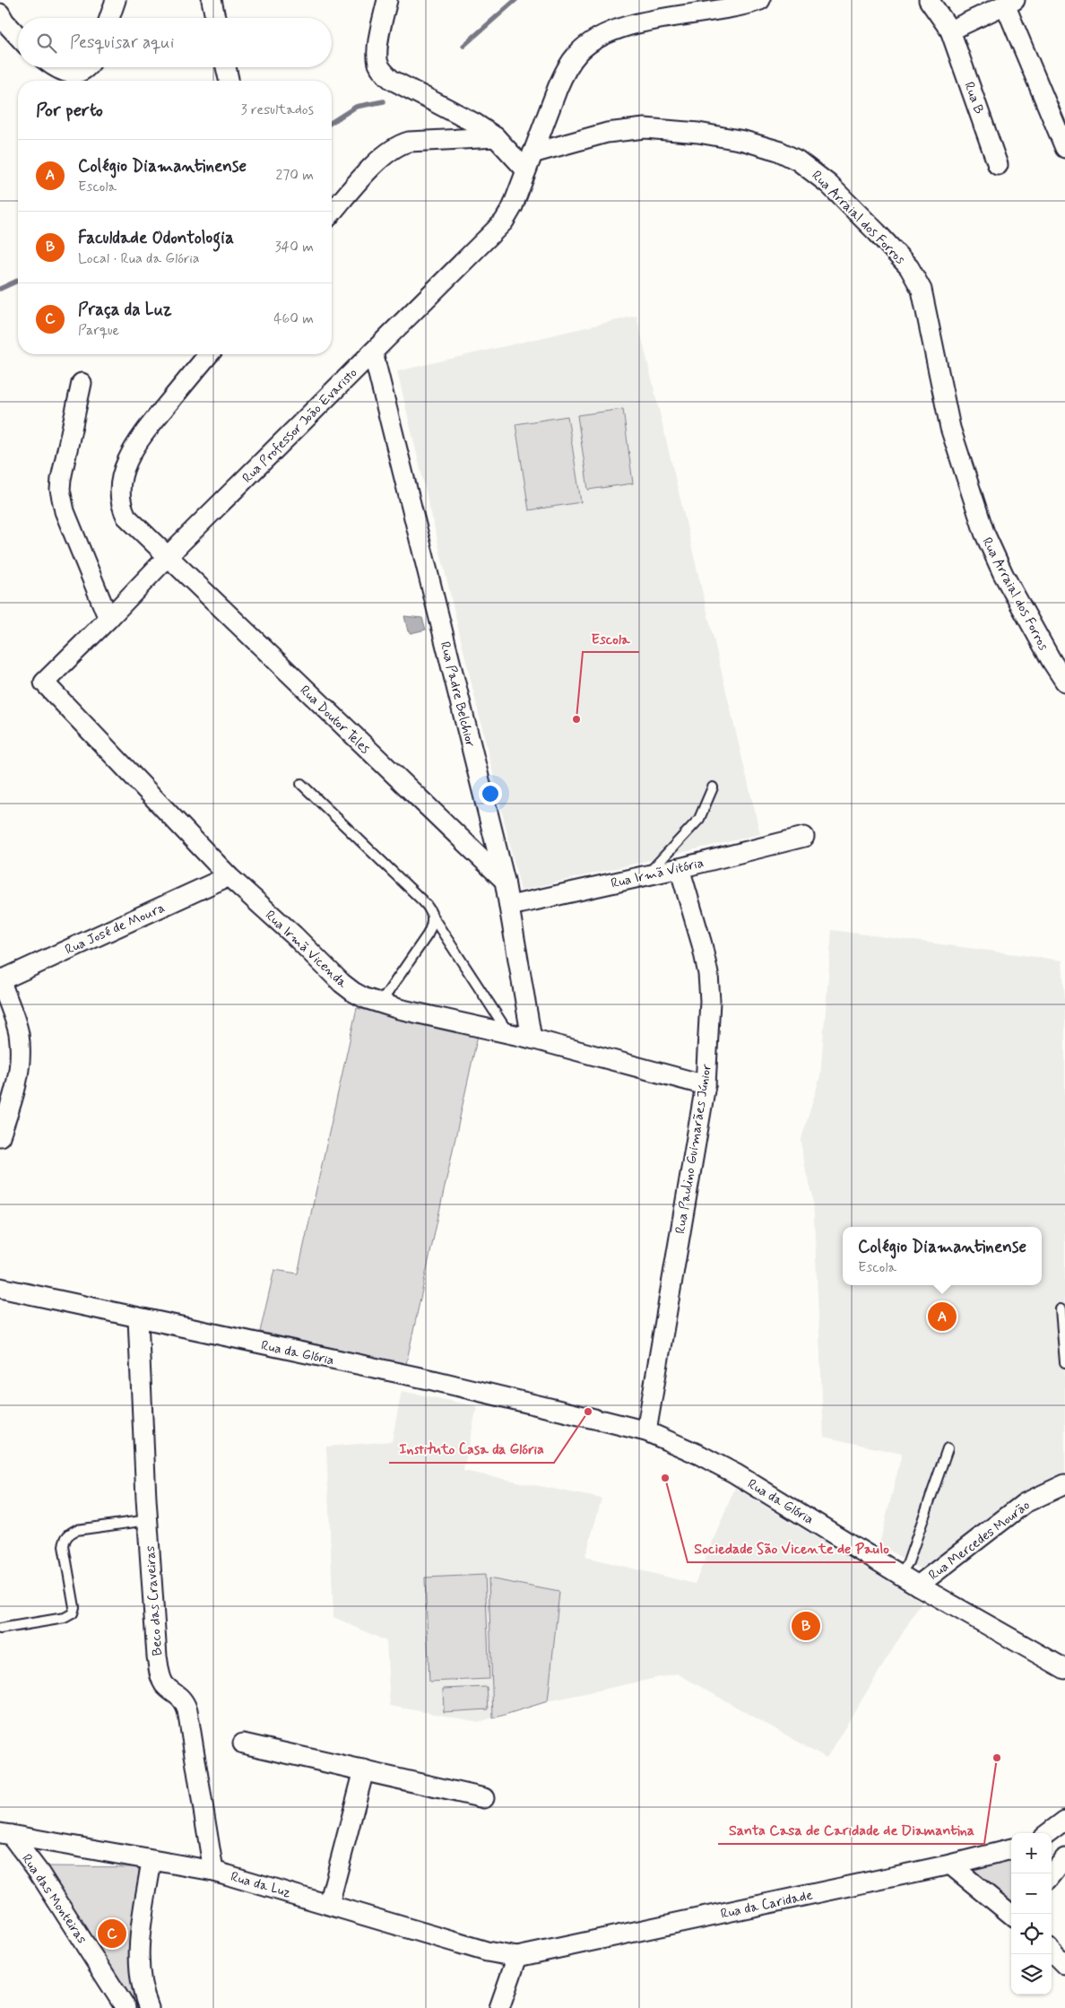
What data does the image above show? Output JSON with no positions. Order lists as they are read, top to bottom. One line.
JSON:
{"streets":{"street":["Rua B","Rua Arraial dos Forros","Rua Professor João Evaristo","Rua Padre Belchior","Rua Doutor Teles","Rua Irmã Vitória","Rua José de Moura","Rua Irmã Vicenda","Rua Paulino Guimarães Júnior","Rua da Glória","Rua Mercedes Mourão","Beco das Craveiras","Rua da Luz","Rua das Monteiras","Rua da Caridade"]},"crossings":[["Rua Arraial dos Forros","Rua Professor João Evaristo"],["Rua Professor João Evaristo","Rua Padre Belchior"],["Rua Professor João Evaristo","Rua Doutor Teles"],["Rua Professor João Evaristo","Rua Irmã Vicenda"],["Rua Padre Belchior","Rua Doutor Teles"],["Rua Padre Belchior","Rua Irmã Vitória"],["Rua Padre Belchior","Rua Irmã Vicenda"],["Rua Irmã Vitória","Rua Paulino Guimarães Júnior"],["Rua José de Moura","Rua Irmã Vicenda"],["Rua Irmã Vicenda","Rua Paulino Guimarães Júnior"],["Rua Paulino Guimarães Júnior","Rua da Glória"],["Rua da Glória","Rua Mercedes Mourão"],["Rua da Glória","Beco das Craveiras"],["Beco das Craveiras","Rua da Luz"],["Rua da Luz","Rua das Monteiras"],["Rua da Luz","Rua da Caridade"]],"places":["Escola","Instituto Casa da Glória","Sociedade São Vicente de Paulo","Santa Casa de Caridade de Diamantina"],"page":{"search":"Pesquisar aqui","heading":["Por perto","3 resultados"],"list":[{"mark":"A","name":"Colégio Diamantinense","note":"Escola","value":"270 m"},{"mark":"B","name":"Faculdade Odontologia","note":"Local · Rua da Glória","value":"340 m"},{"mark":"C","name":"Praça da Luz","note":"Parque","value":"460 m"}],"popup":["Colégio Diamantinense","Escola"],"pins":["A","B","C"],"map_buttons":["+","−"]}}
